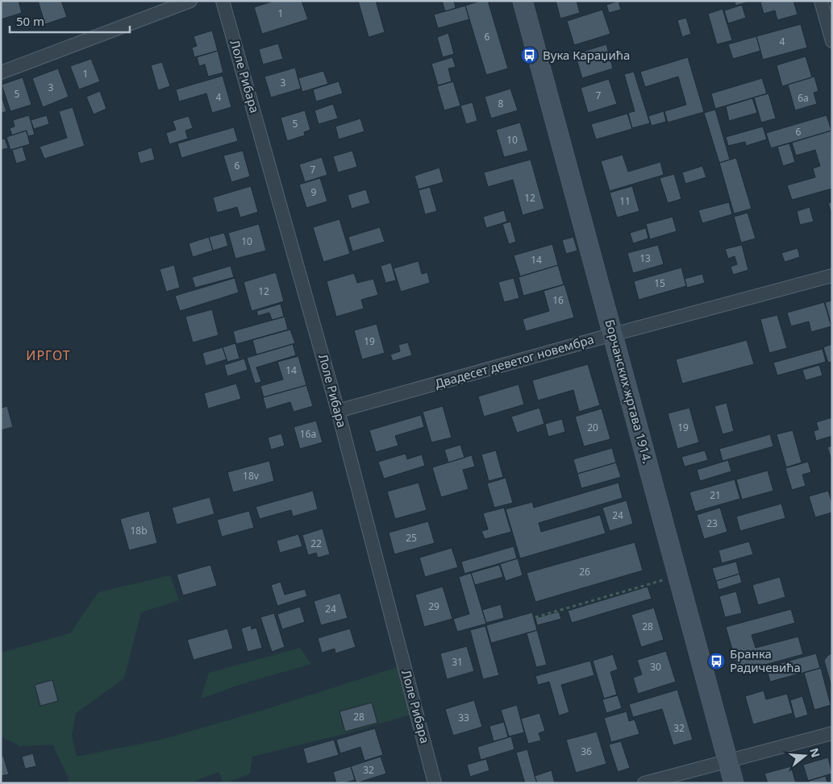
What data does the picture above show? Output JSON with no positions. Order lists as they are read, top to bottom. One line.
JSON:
{"streets":{"street":["Лоле Рибара","Двадесет деветог новембра","Борчанских жртава 1914."]},"crossings":[["Лоле Рибара","Двадесет деветог новембра"],["Двадесет деветог новембра","Борчанских жртава 1914."]],"districts":["ИРГОТ"],"places":{"bus stop":["Вука Караџића","Бранка Радичевића"]},"house_numbers":["1","6","4","1","3","3","5","7","4","6a","8","5","6","10","6","7","9","12","11","10","13","14","15","12","16","19","14","20","19","16a","18v","21","24","23","18b","25","22","26","29","24","28","31","30","28","33","32","36","32"],"scale_bar":"50 m","north":"right"}
